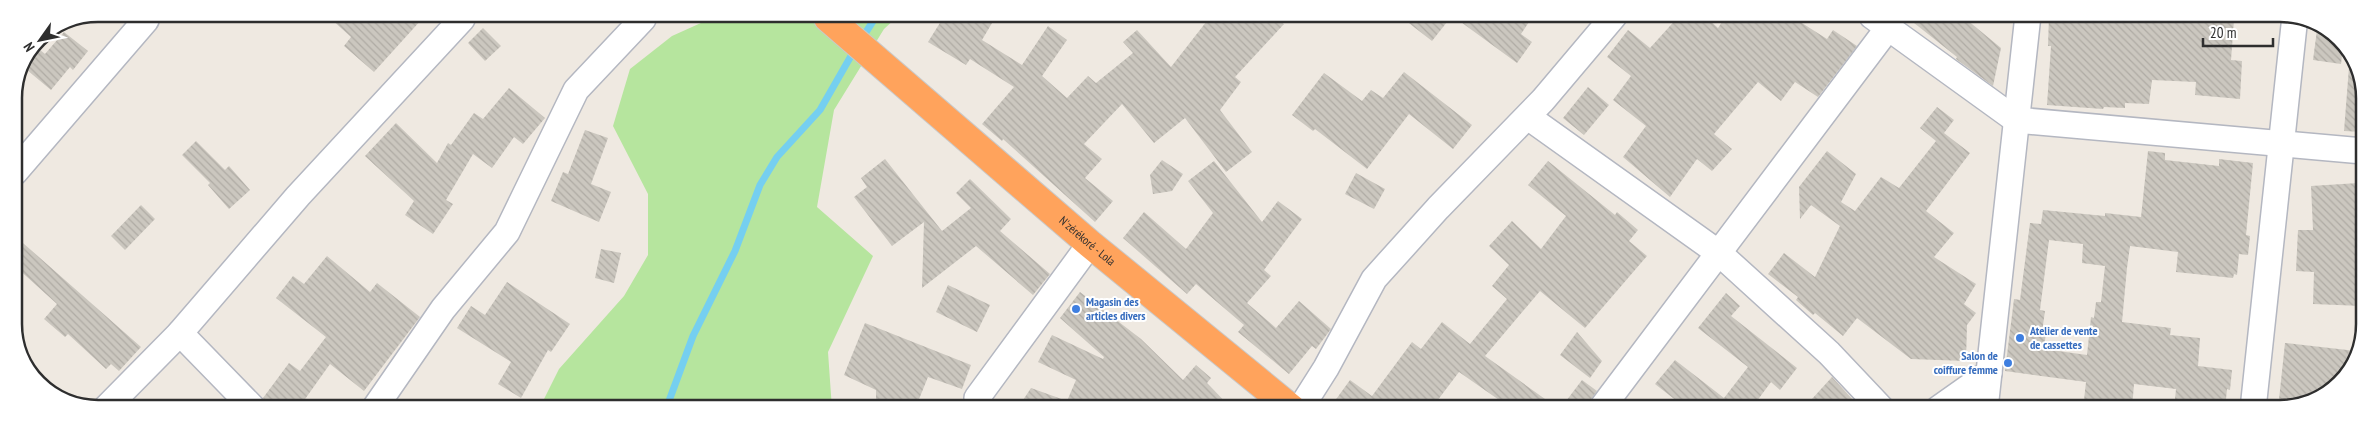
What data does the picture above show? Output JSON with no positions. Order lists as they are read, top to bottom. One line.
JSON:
{"streets":{"highway":["N'zérékoré - Lola"]},"places":["Magasin des articles divers","Atelier de vente de cassettes","Salon de coiffure femme"],"scale_bar":"20 m","north":"bottom left"}
